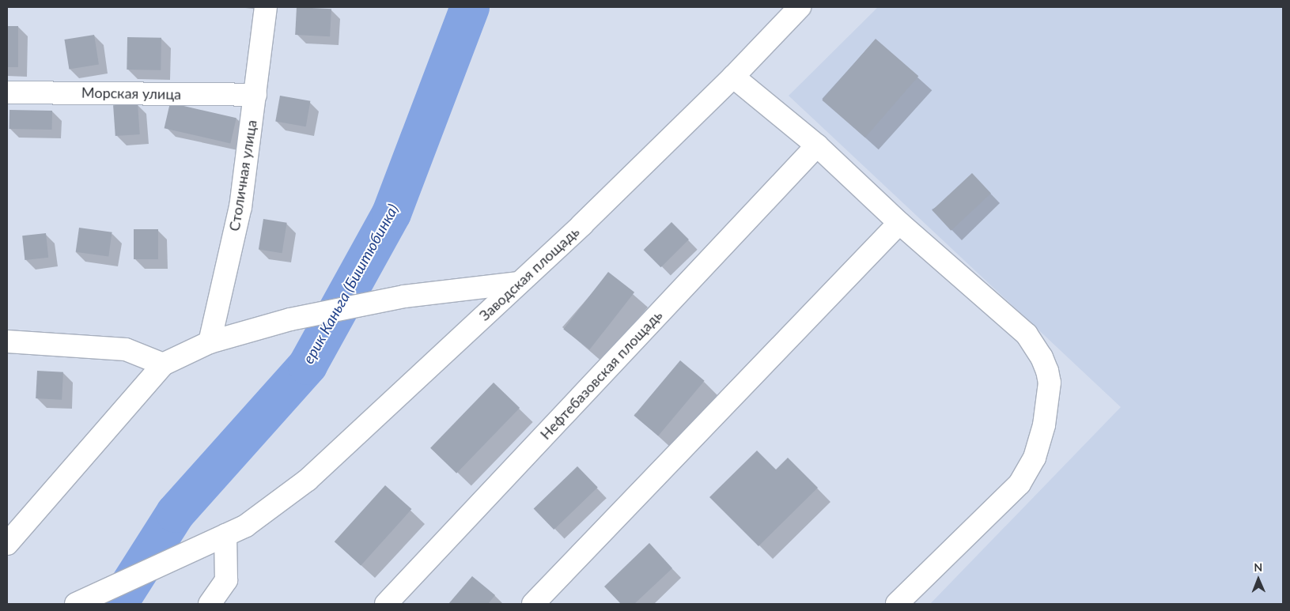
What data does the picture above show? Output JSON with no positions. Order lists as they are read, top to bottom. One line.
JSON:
{"streets":{"street":["Морская улица","Столичная улица","Заводская площадь","Нефтебазовская площадь"]},"crossings":[["Морская улица","Столичная улица"]],"water":["ерик Каньга (Биштюбинка)"],"north":"top"}
